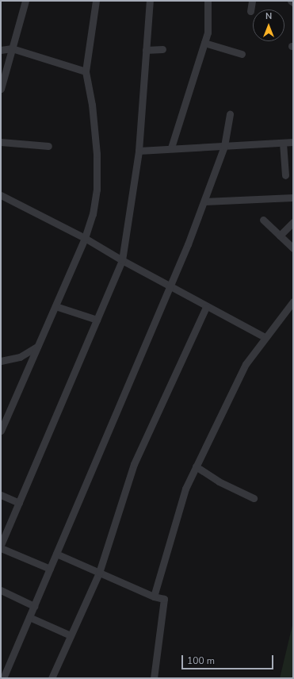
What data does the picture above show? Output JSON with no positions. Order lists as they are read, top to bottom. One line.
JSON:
{"scale_bar":"100 m","north":"top"}
